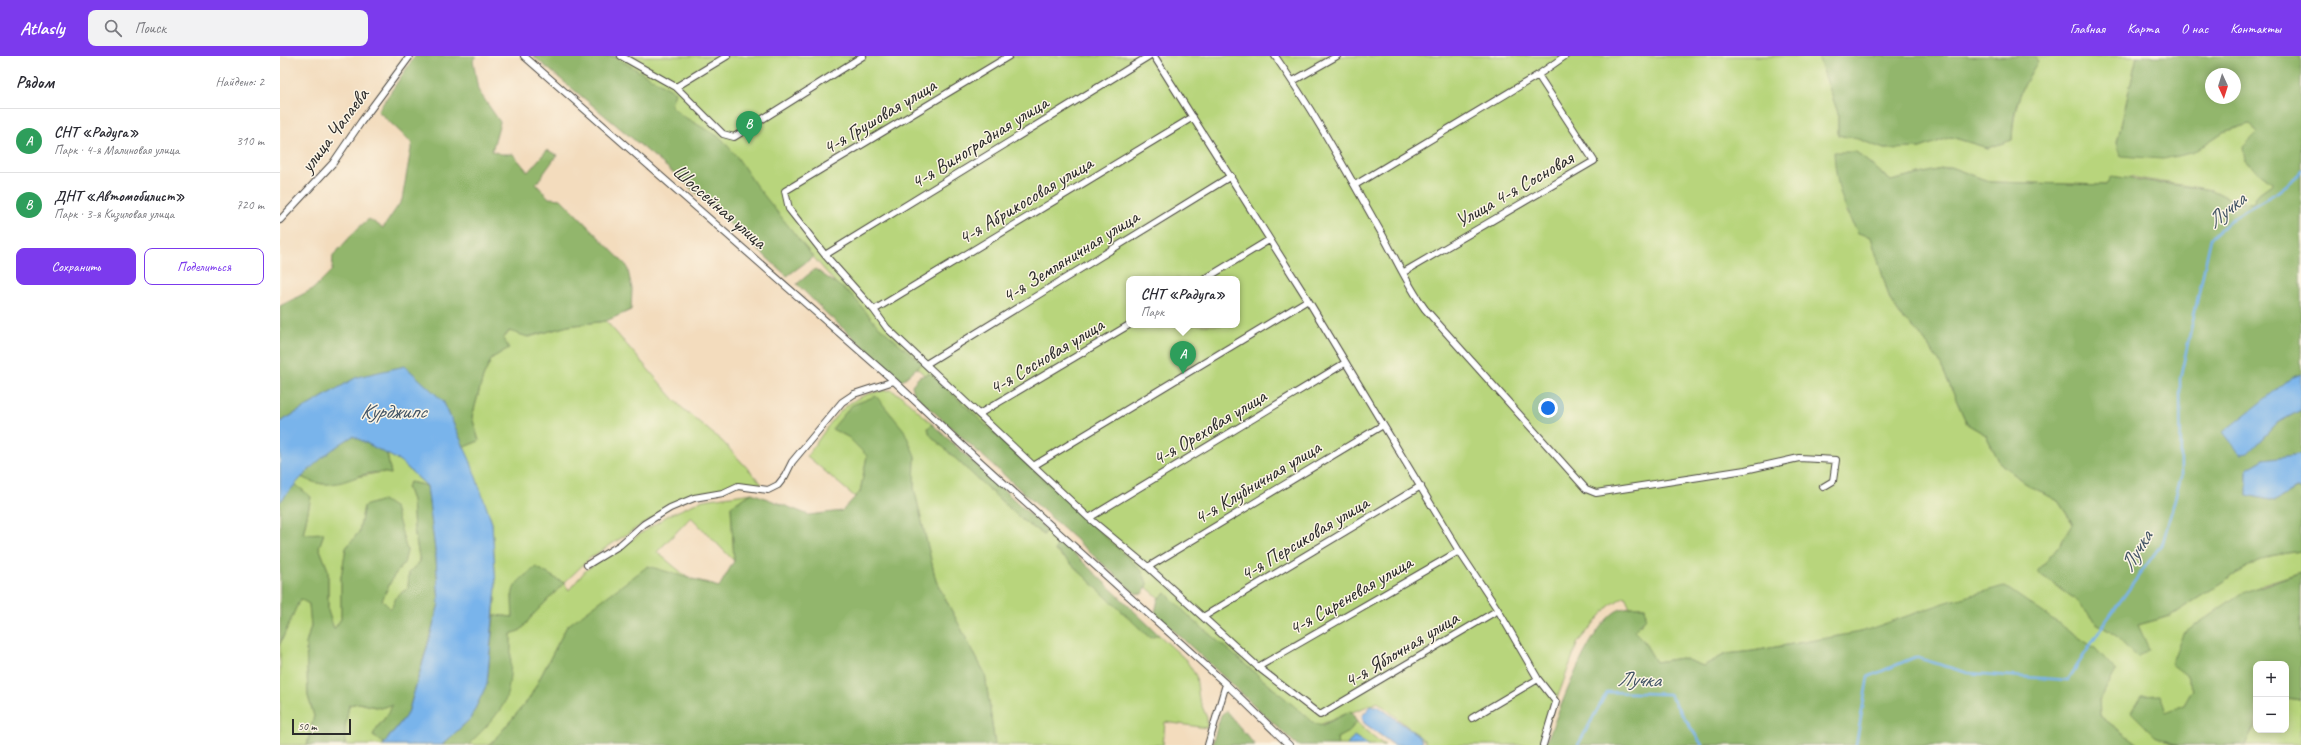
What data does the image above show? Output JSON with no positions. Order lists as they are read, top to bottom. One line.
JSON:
{"streets":{"street":["4-я Грушовая улица","улица Чапаева","4-я Виноградная улица","Улица 4-я Сосновая","4-я Абрикосовая улица","Шоссейная улица","4-я Земляничная улица","4-я Сосновая улица","4-я Ореховая улица","4-я Клубничная улица","4-я Персиковая улица","4-я Сиреневая улица","4-я Яблочная улица"]},"crossings":[["4-я Грушовая улица","4-я Виноградная улица"],["4-я Сиреневая улица","4-я Яблочная улица"]],"water":["Лучка","Курджипс"],"scale_bar":"50 m","north":"bottom","page":{"header":"Atlasly","search":"Поиск","nav":["Главная","Карта","О нас","Контакты"],"heading":["Рядом","Найдено: 2"],"list":[{"mark":"A","name":"СНТ «Радуга»","note":"Парк · 4-я Малиновая улица","value":"310 m"},{"mark":"B","name":"ДНТ «Автомобилист»","note":"Парк · 3-я Кизиловая улица","value":"720 m"}],"pins":["B","A"],"buttons":["Сохранить","Поделиться"],"popup":["СНТ «Радуга»","Парк"],"map_buttons":["+","−"],"scale":"50 m"}}
